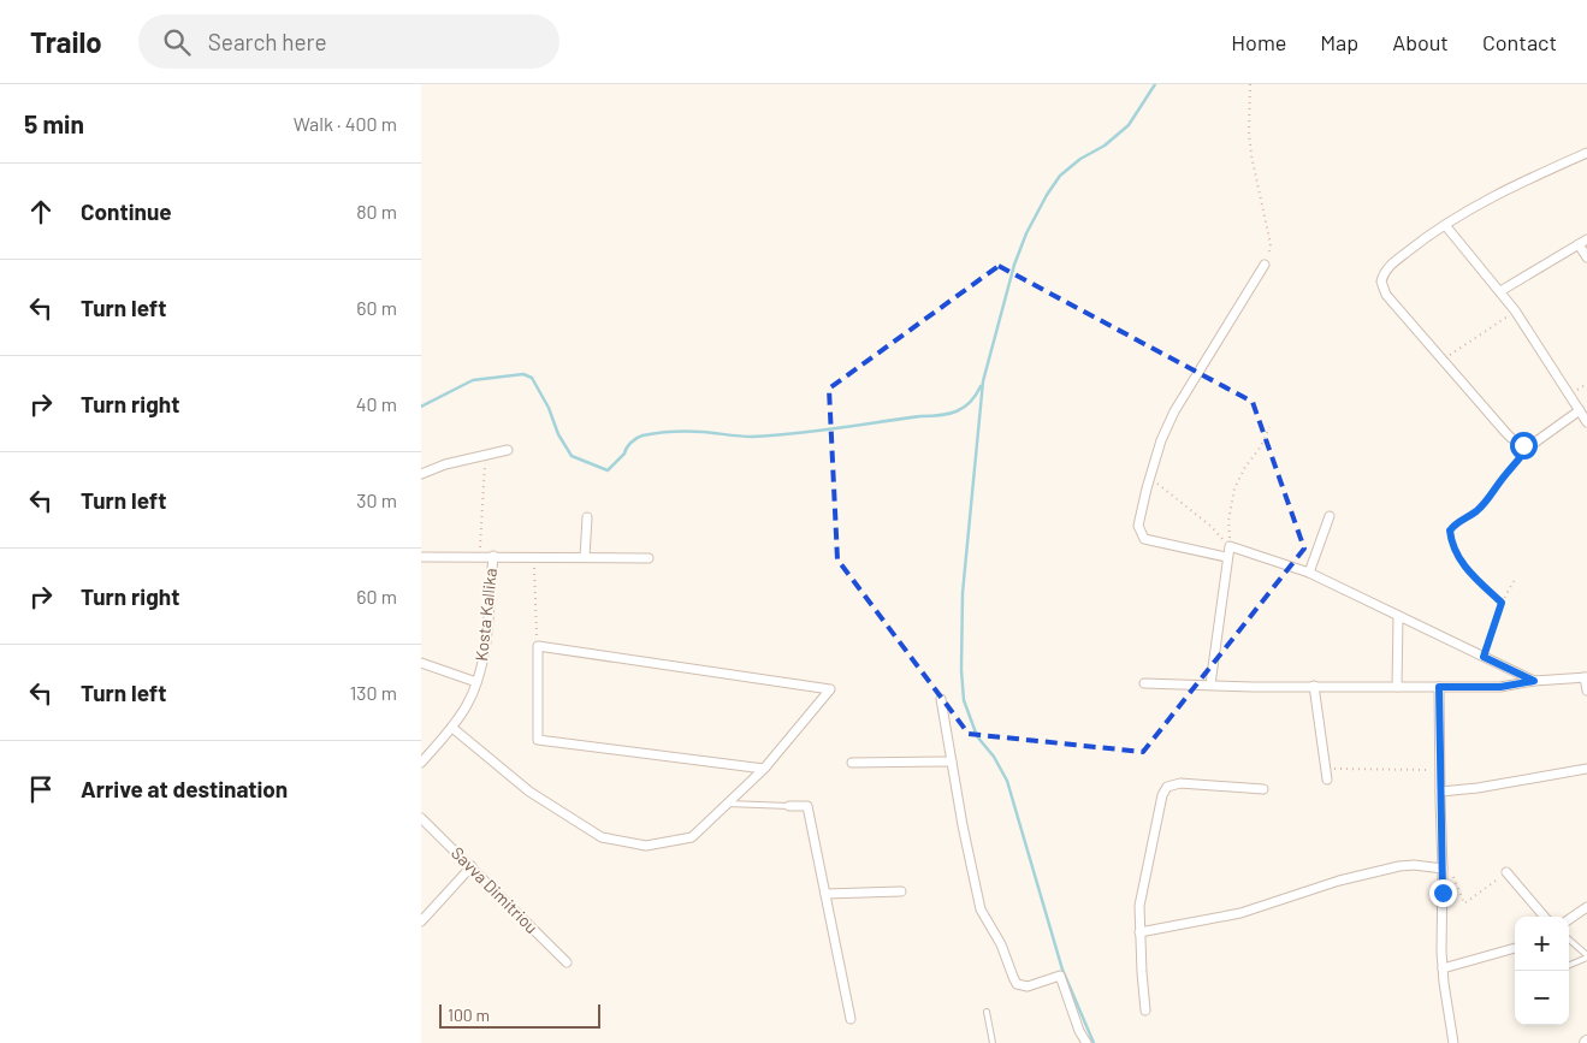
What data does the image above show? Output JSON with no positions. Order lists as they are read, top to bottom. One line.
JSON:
{"streets":{"street":["Kosta Kallika","Savva Dimitriou"]},"scale_bar":"100 m","page":{"header":"Trailo","search":"Search here","nav":["Home","Map","About","Contact"],"heading":["5 min","Walk · 400 m"],"list":[["Continue","80 m"],["Turn left","60 m"],["Turn right","40 m"],["Turn left","30 m"],["Turn right","60 m"],["Turn left","130 m"],"Arrive at destination"],"map_buttons":["+","−"],"scale":"100 m"}}
